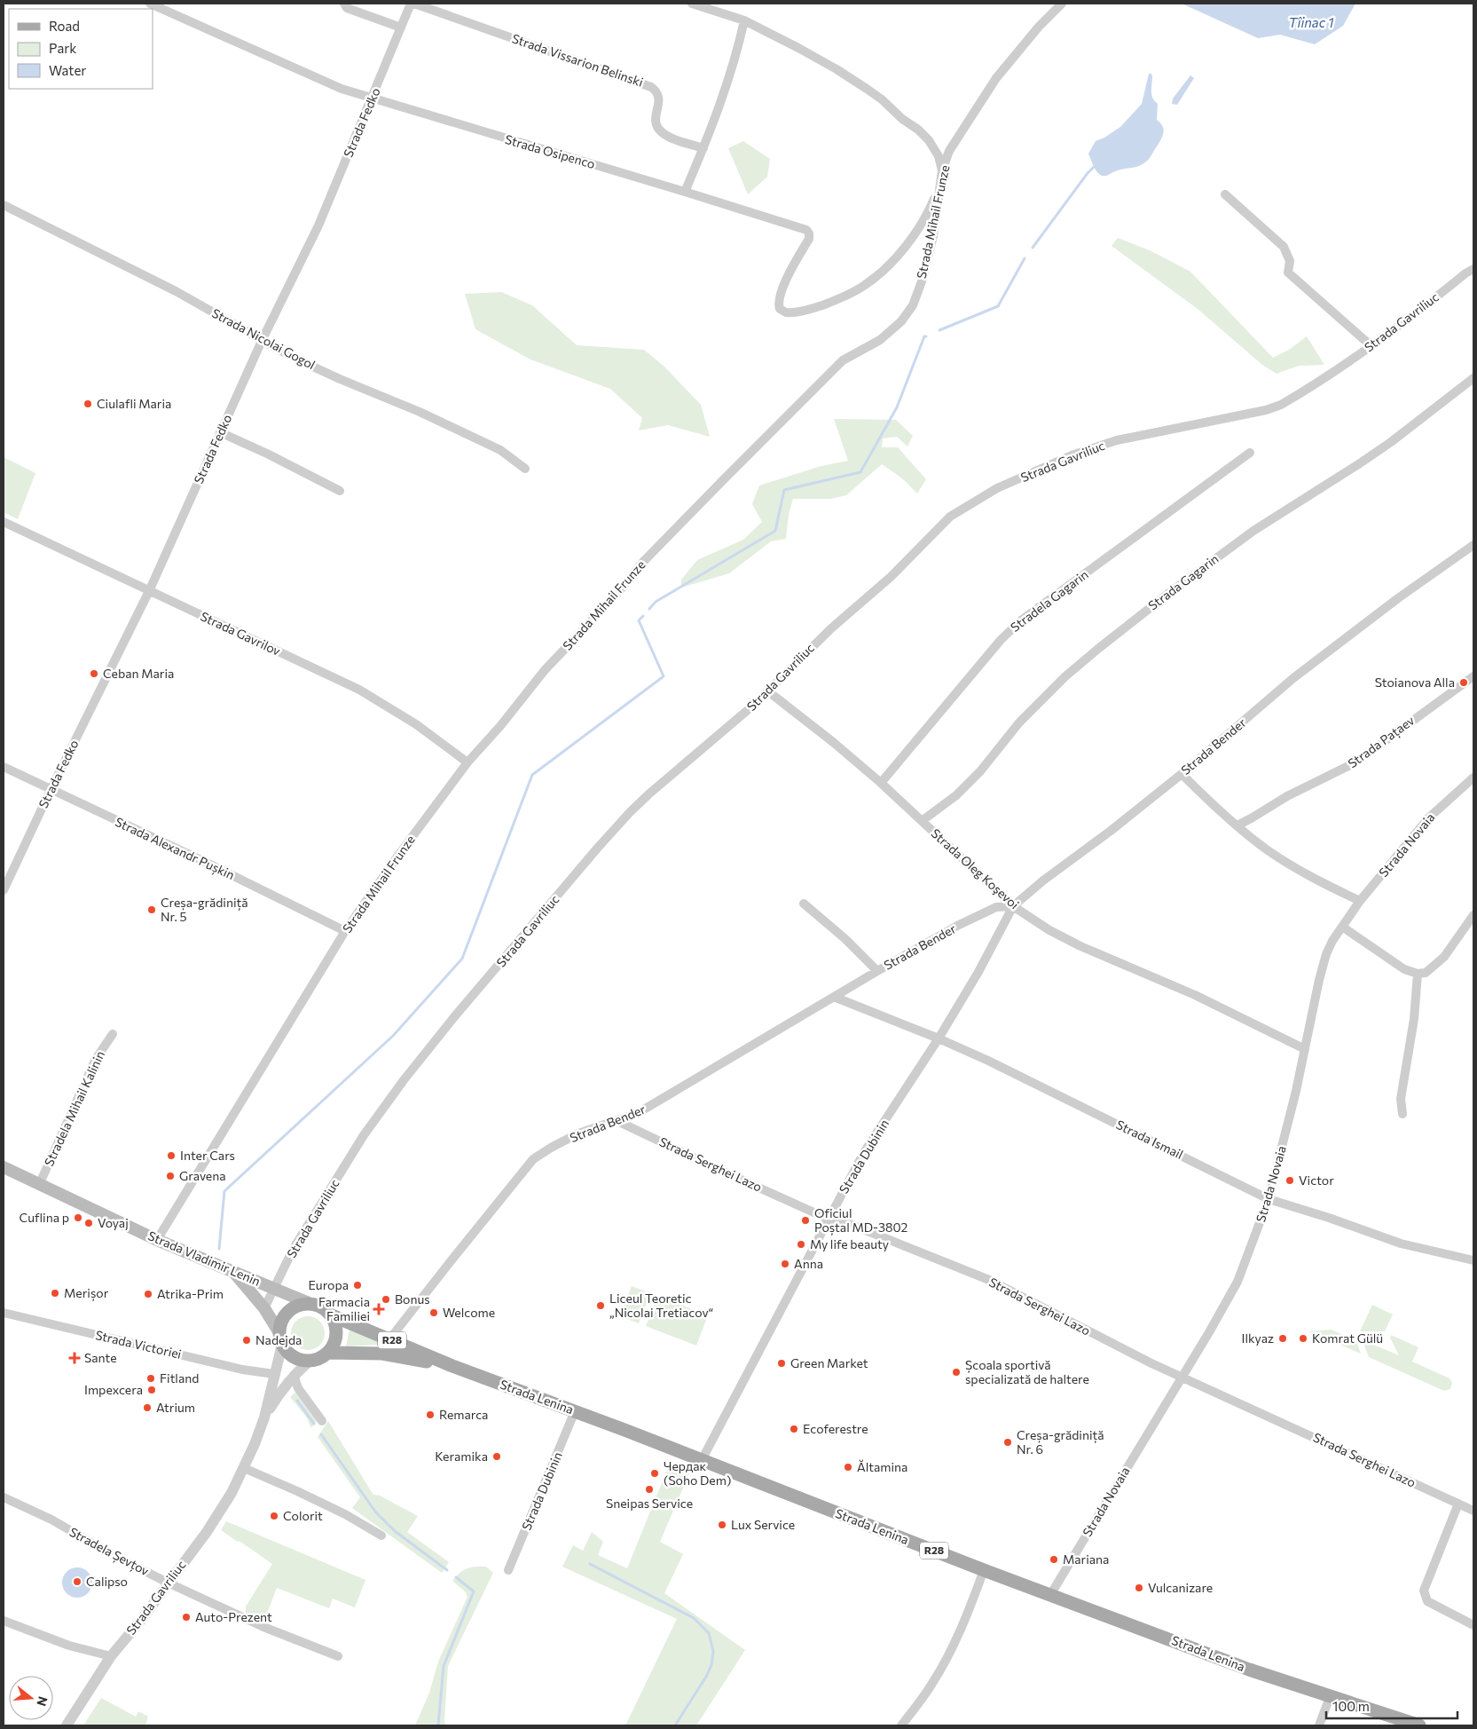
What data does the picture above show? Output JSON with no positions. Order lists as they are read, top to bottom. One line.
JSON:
{"streets":{"main road":["Strada Vladimir Lenin","R28","Strada Lenina"],"street":["Strada Vissarion Belinski","Strada Fedko","Strada Osipenco","Strada Mihail Frunze","Strada Gavriliuc","Strada Nicolai Gogol","Strada Gagarin","Stradela Gagarin","Strada Gavrilov","Strada Pațaev","Strada Bender","Strada Novaia","Strada Alexandr Pușkin","Strada Oleg Koşevoi","Stradela Mihail Kalinin","Strada Ismail","Strada Dubinin","Strada Serghei Lazo","Strada Victoriei","Stradela Șevțov"]},"crossings":[["Strada Fedko","Strada Osipenco"],["Strada Fedko","Strada Nicolai Gogol"],["Strada Fedko","Strada Gavrilov"],["Strada Fedko","Strada Alexandr Pușkin"],["Strada Osipenco","Strada Mihail Frunze"],["Strada Mihail Frunze","Strada Gavrilov"],["Strada Mihail Frunze","Strada Alexandr Pușkin"],["Strada Mihail Frunze","Strada Vladimir Lenin"],["Strada Gavriliuc","Strada Oleg Koşevoi"],["Strada Gavriliuc","Strada Vladimir Lenin"],["Strada Gavriliuc","R28"],["Strada Gavriliuc","Strada Victoriei"],["Strada Gavriliuc","Stradela Șevțov"],["Strada Gagarin","Strada Oleg Koşevoi"],["Stradela Gagarin","Strada Oleg Koşevoi"],["Strada Bender","Strada Oleg Koşevoi"],["Strada Bender","Strada Ismail"],["Strada Bender","Strada Dubinin"],["Strada Bender","Strada Serghei Lazo"],["Strada Bender","R28"],["Strada Novaia","Strada Oleg Koşevoi"],["Strada Novaia","Strada Ismail"],["Strada Novaia","Strada Serghei Lazo"],["Strada Novaia","Strada Lenina"],["Strada Oleg Koşevoi","Strada Dubinin"],["Stradela Mihail Kalinin","Strada Vladimir Lenin"],["Strada Ismail","Strada Dubinin"],["Strada Dubinin","Strada Serghei Lazo"],["Strada Dubinin","Strada Lenina"],["Strada Vladimir Lenin","R28"],["R28","Strada Lenina"]],"water":["Tîinac 1"],"places":{"other":["Ciulafli Maria","Ceban Maria","Stoianova Alla","Creșa-grădiniță Nr. 5","Inter Cars","Gravena","Victor","Cuflina p","Oficiul Poștal MD-3802","Voyaj","My life beauty","Anna","Europa","Merișor","Atrika-Prim","Bonus","Liceul Teoretic „Nicolai Tretiacov“","Welcome","Ilkyaz","Komrat Gülü","Nadejda","Green Market","Școala sportivă specializată de haltere","Fitland","Impexcera","Atrium","Remarca","Ecoferestre","Creșa-grădiniță Nr. 6","Keramika","Ăltamina","Чердак (Soho Dem)","Sneipas Service","Colorit","Lux Service","Mariana","Calipso","Vulcanizare","Auto-Prezent"],"health":["Farmacia Familiei","Sante"]},"legend":["Road","Park","Water"],"scale_bar":"100 m","north":"right"}
